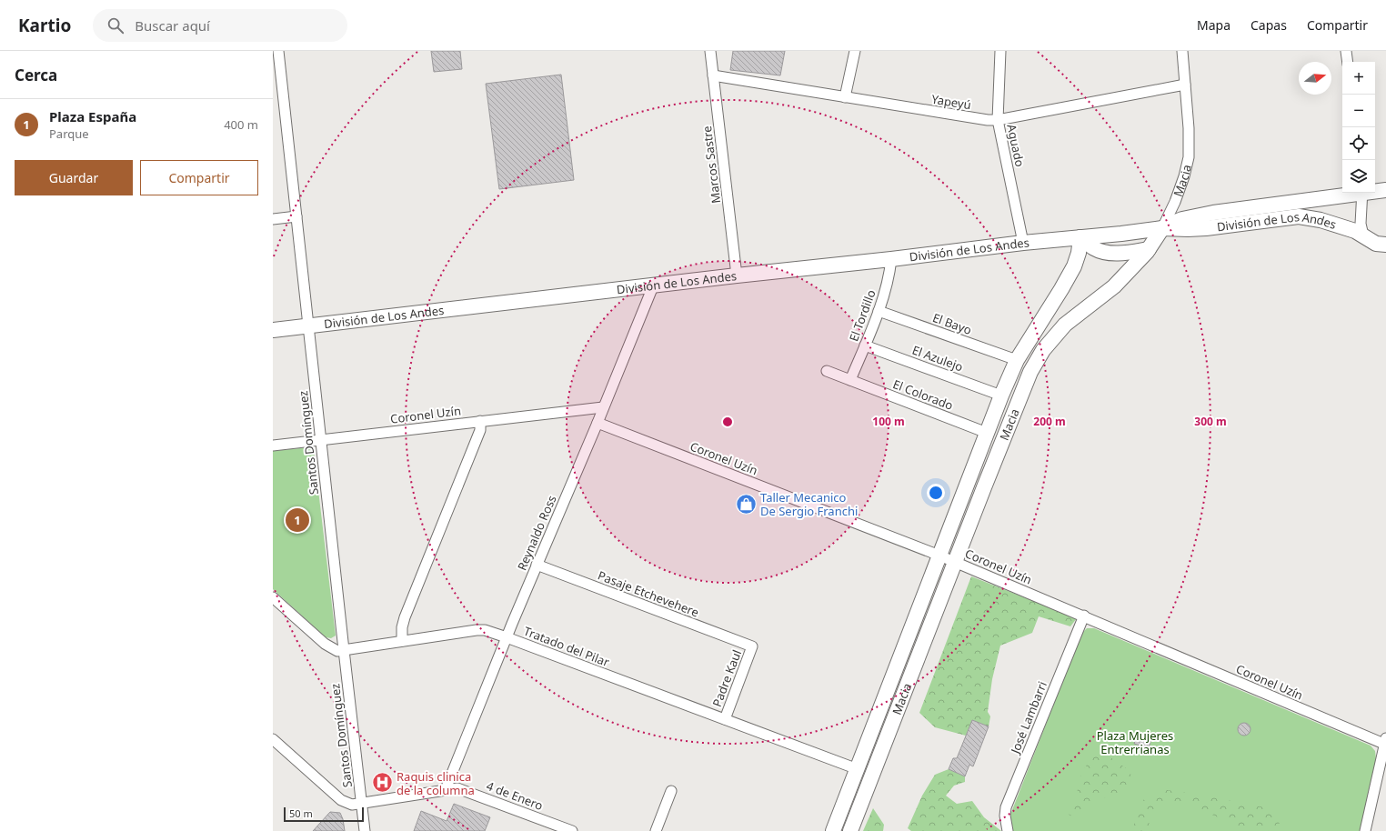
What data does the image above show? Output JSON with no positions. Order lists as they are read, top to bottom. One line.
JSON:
{"streets":{"street":["Yapeyú","Aguado","Marcos Sastre","Macia","División de Los Andes","El Tordillo","El Bayo","El Azulejo","El Colorado","Coronel Uzín","Santos Domínguez","Reynaldo Ross","Pasaje Etchevehere","Tratado del Pilar","Padre Kaul","José Lambarri","4 de Enero"]},"crossings":[["Yapeyú","Aguado"],["Yapeyú","Marcos Sastre"],["Yapeyú","Macia"],["Aguado","División de Los Andes"],["Marcos Sastre","División de Los Andes"],["Macia","División de Los Andes"],["Macia","El Bayo"],["Macia","El Azulejo"],["Macia","El Colorado"],["Macia","Coronel Uzín"],["Macia","Tratado del Pilar"],["División de Los Andes","El Tordillo"],["División de Los Andes","Santos Domínguez"],["División de Los Andes","Reynaldo Ross"],["El Tordillo","El Bayo"],["El Tordillo","El Azulejo"],["El Tordillo","El Colorado"],["Coronel Uzín","Santos Domínguez"],["Coronel Uzín","Reynaldo Ross"],["Coronel Uzín","José Lambarri"],["Santos Domínguez","Tratado del Pilar"],["Santos Domínguez","4 de Enero"],["Reynaldo Ross","Pasaje Etchevehere"],["Reynaldo Ross","Tratado del Pilar"],["Reynaldo Ross","4 de Enero"],["Pasaje Etchevehere","Padre Kaul"],["Tratado del Pilar","Padre Kaul"]],"parks":["Plaza Mujeres Entrerrianas"],"places":{"shop":["Taller Mecanico De Sergio Franchi"],"hospital":["Raquis clinica de la columna"]},"scale_bar":"50 m","north":"right","page":{"header":"Kartio","search":"Buscar aquí","nav":["Mapa","Capas","Compartir"],"heading":"Cerca","map_buttons":["+","−"],"list":[{"mark":"1","name":"Plaza España","note":"Parque","value":"400 m"}],"buttons":["Guardar","Compartir"],"pins":"1","scale":"50 m"},"rings":["100 m","200 m","300 m"]}
